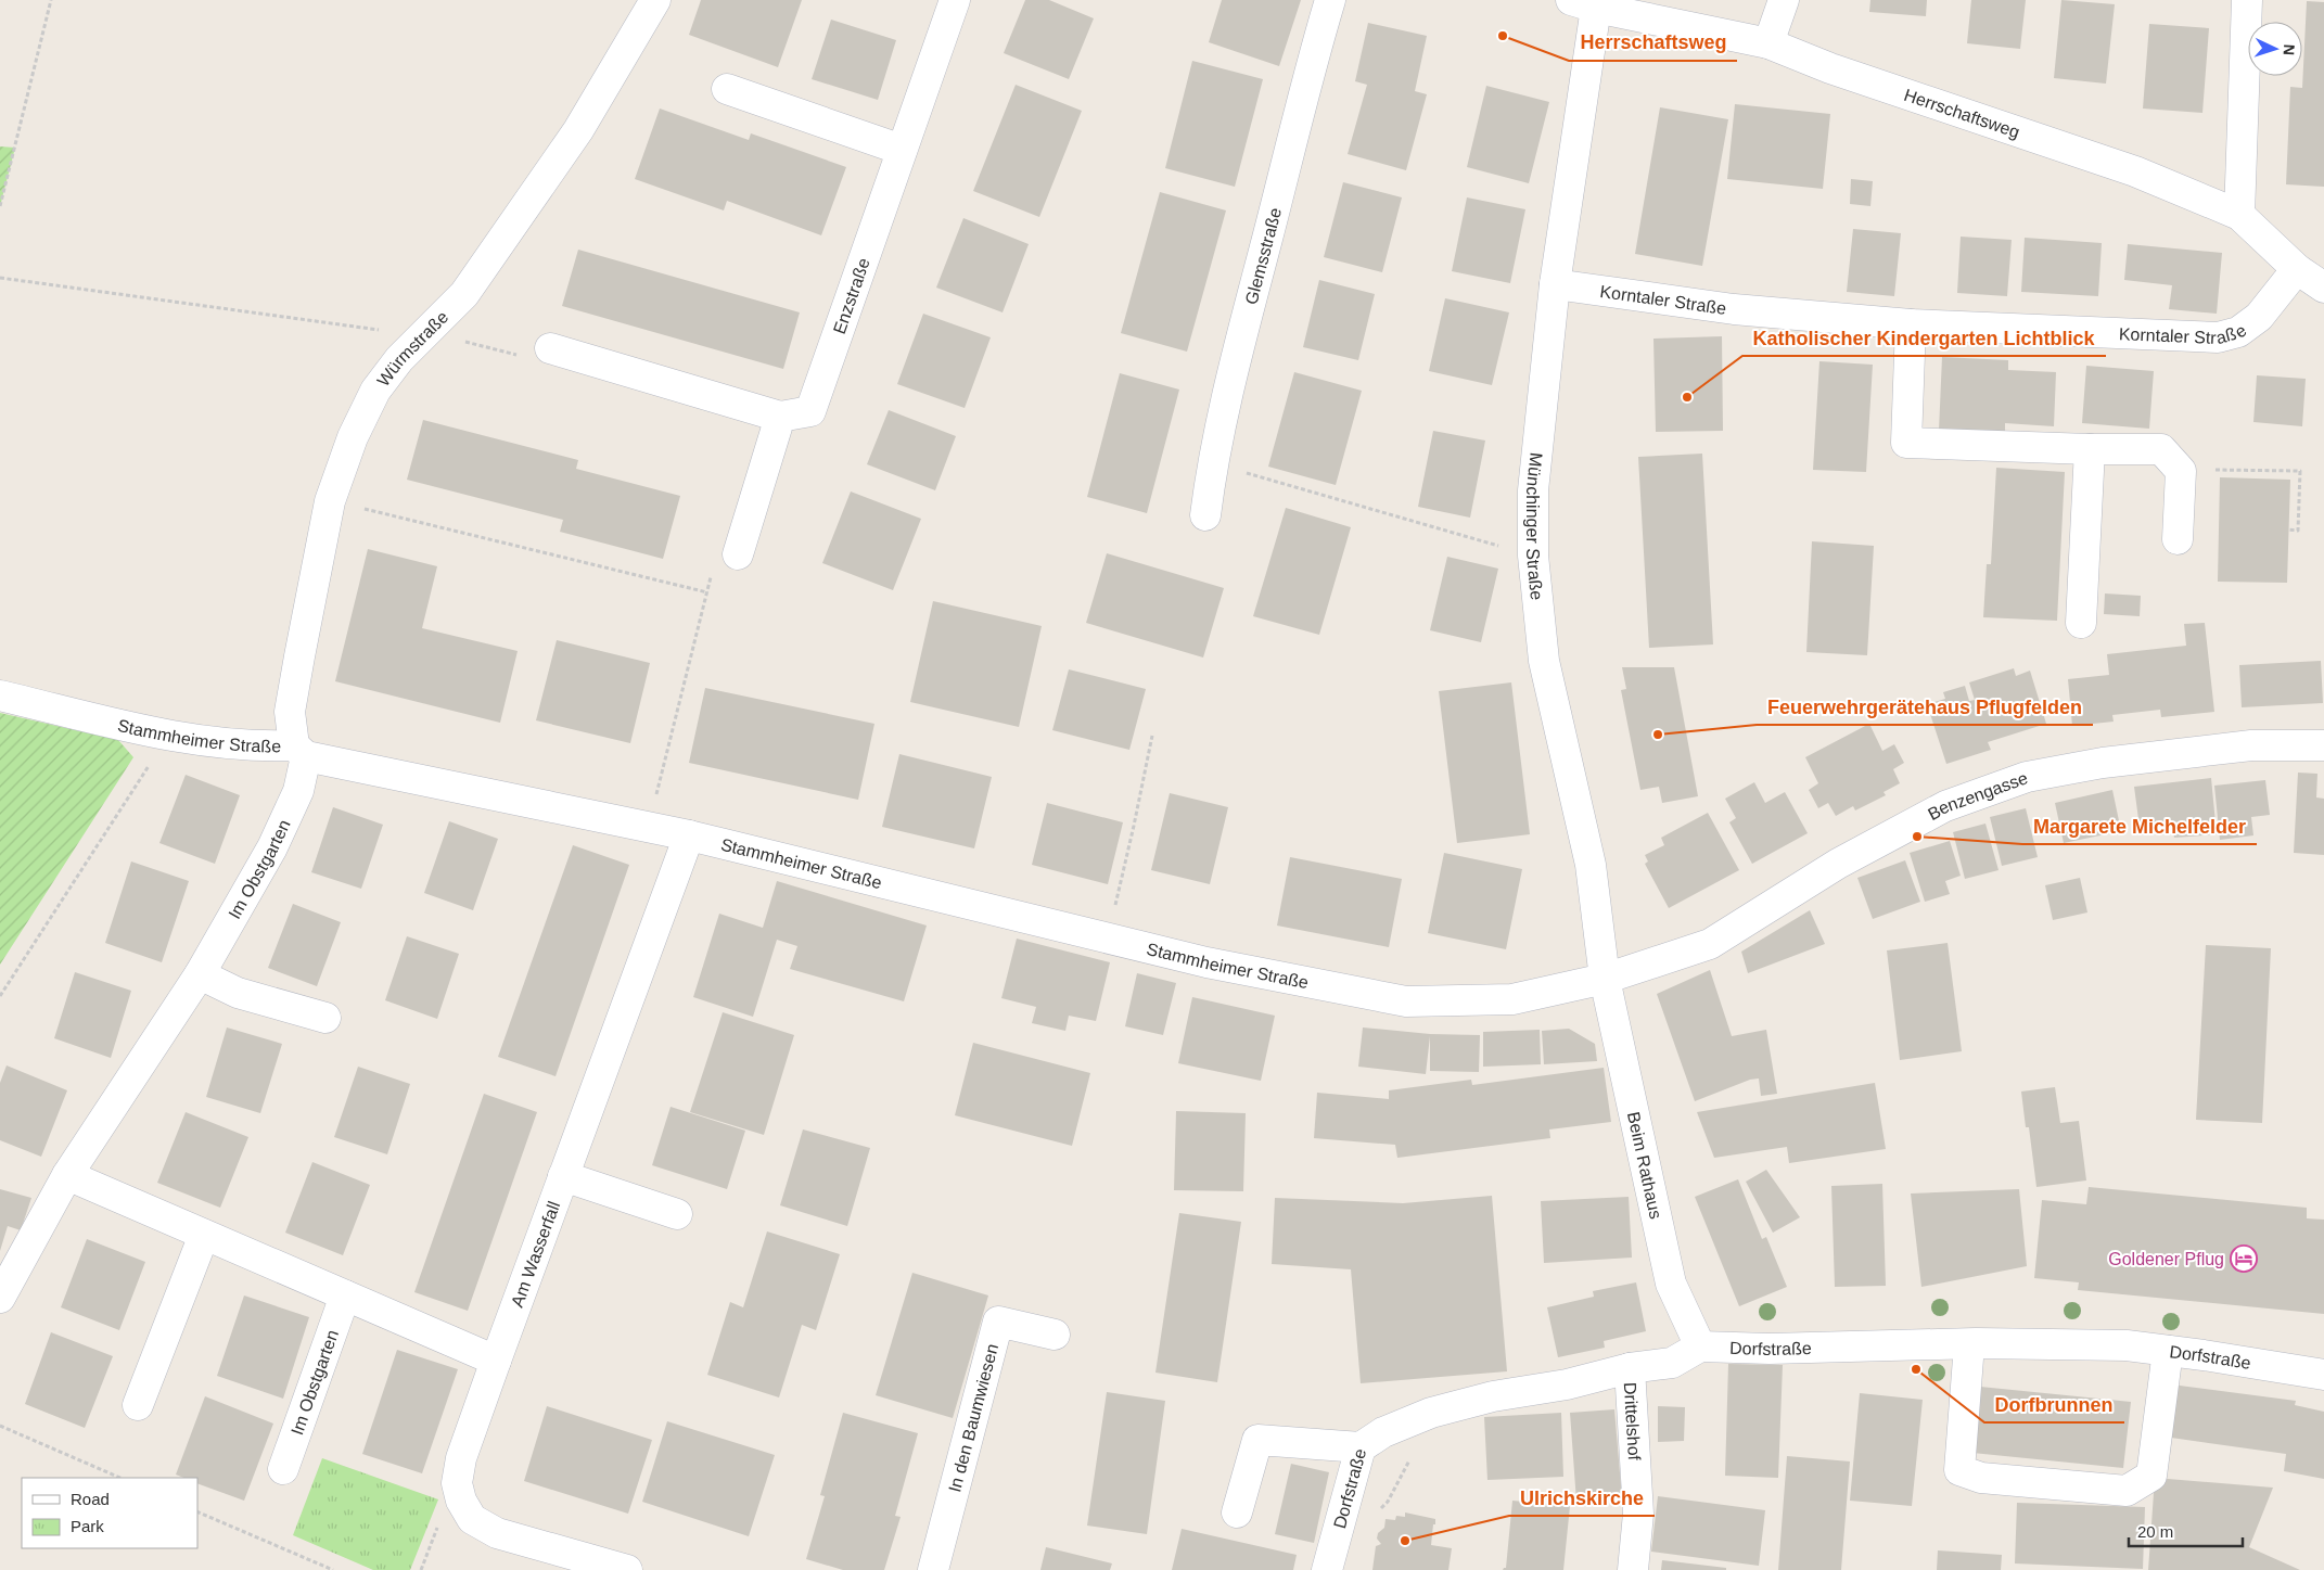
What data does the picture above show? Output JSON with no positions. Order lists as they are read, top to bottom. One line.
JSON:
{"streets":{"street":["Herrschaftsweg","Glemsstraße","Enzstraße","Korntaler Straße","Würmstraße","Münchinger Straße","Stammheimer Straße","Benzengasse","Im Obstgarten","Beim Rathaus","Am Wasserfall","Dorfstraße","In den Baumwiesen","Drittelshof"]},"crossings":[["Herrschaftsweg","Korntaler Straße"],["Herrschaftsweg","Münchinger Straße"],["Korntaler Straße","Münchinger Straße"],["Würmstraße","Stammheimer Straße"],["Würmstraße","Im Obstgarten"],["Münchinger Straße","Stammheimer Straße"],["Münchinger Straße","Benzengasse"],["Münchinger Straße","Beim Rathaus"],["Stammheimer Straße","Benzengasse"],["Stammheimer Straße","Im Obstgarten"],["Stammheimer Straße","Beim Rathaus"],["Stammheimer Straße","Am Wasserfall"],["Benzengasse","Beim Rathaus"],["Beim Rathaus","Dorfstraße"],["Dorfstraße","Drittelshof"]],"places":{"other":["Herrschaftsweg","Katholischer Kindergarten Lichtblick","Feuerwehrgerätehaus Pflugfelden","Margarete Michelfelder","Dorfbrunnen","Ulrichskirche"],"hotel":["Goldener Pflug"]},"legend":["Road","Park"],"scale_bar":"20 m","north":"right"}
